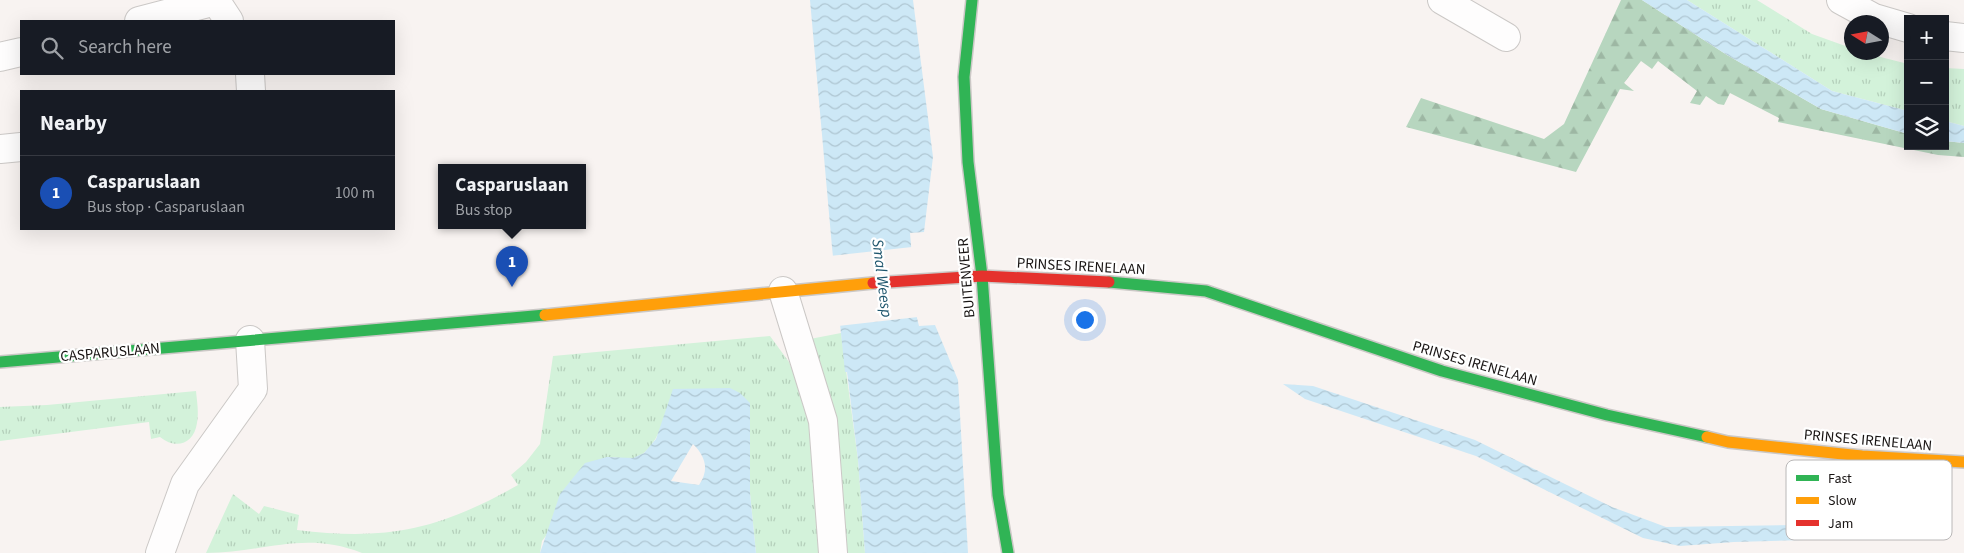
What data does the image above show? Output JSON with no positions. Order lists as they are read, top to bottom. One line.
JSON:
{"streets":{"main road":["PRINSES IRENELAAN","BUITENVEER","CASPARUSLAAN"]},"crossings":[["PRINSES IRENELAAN","BUITENVEER"],["PRINSES IRENELAAN","CASPARUSLAAN"],["BUITENVEER","CASPARUSLAAN"]],"water":["Smal Weesp"],"legend":["Fast","Slow","Jam"],"north":"left","page":{"map_buttons":["+","−"],"search":"Search here","heading":"Nearby","list":[{"mark":"1","name":"Casparuslaan","note":"Bus stop · Casparuslaan","value":"100 m"}],"popup":["Casparuslaan","Bus stop"],"pins":"1"}}
